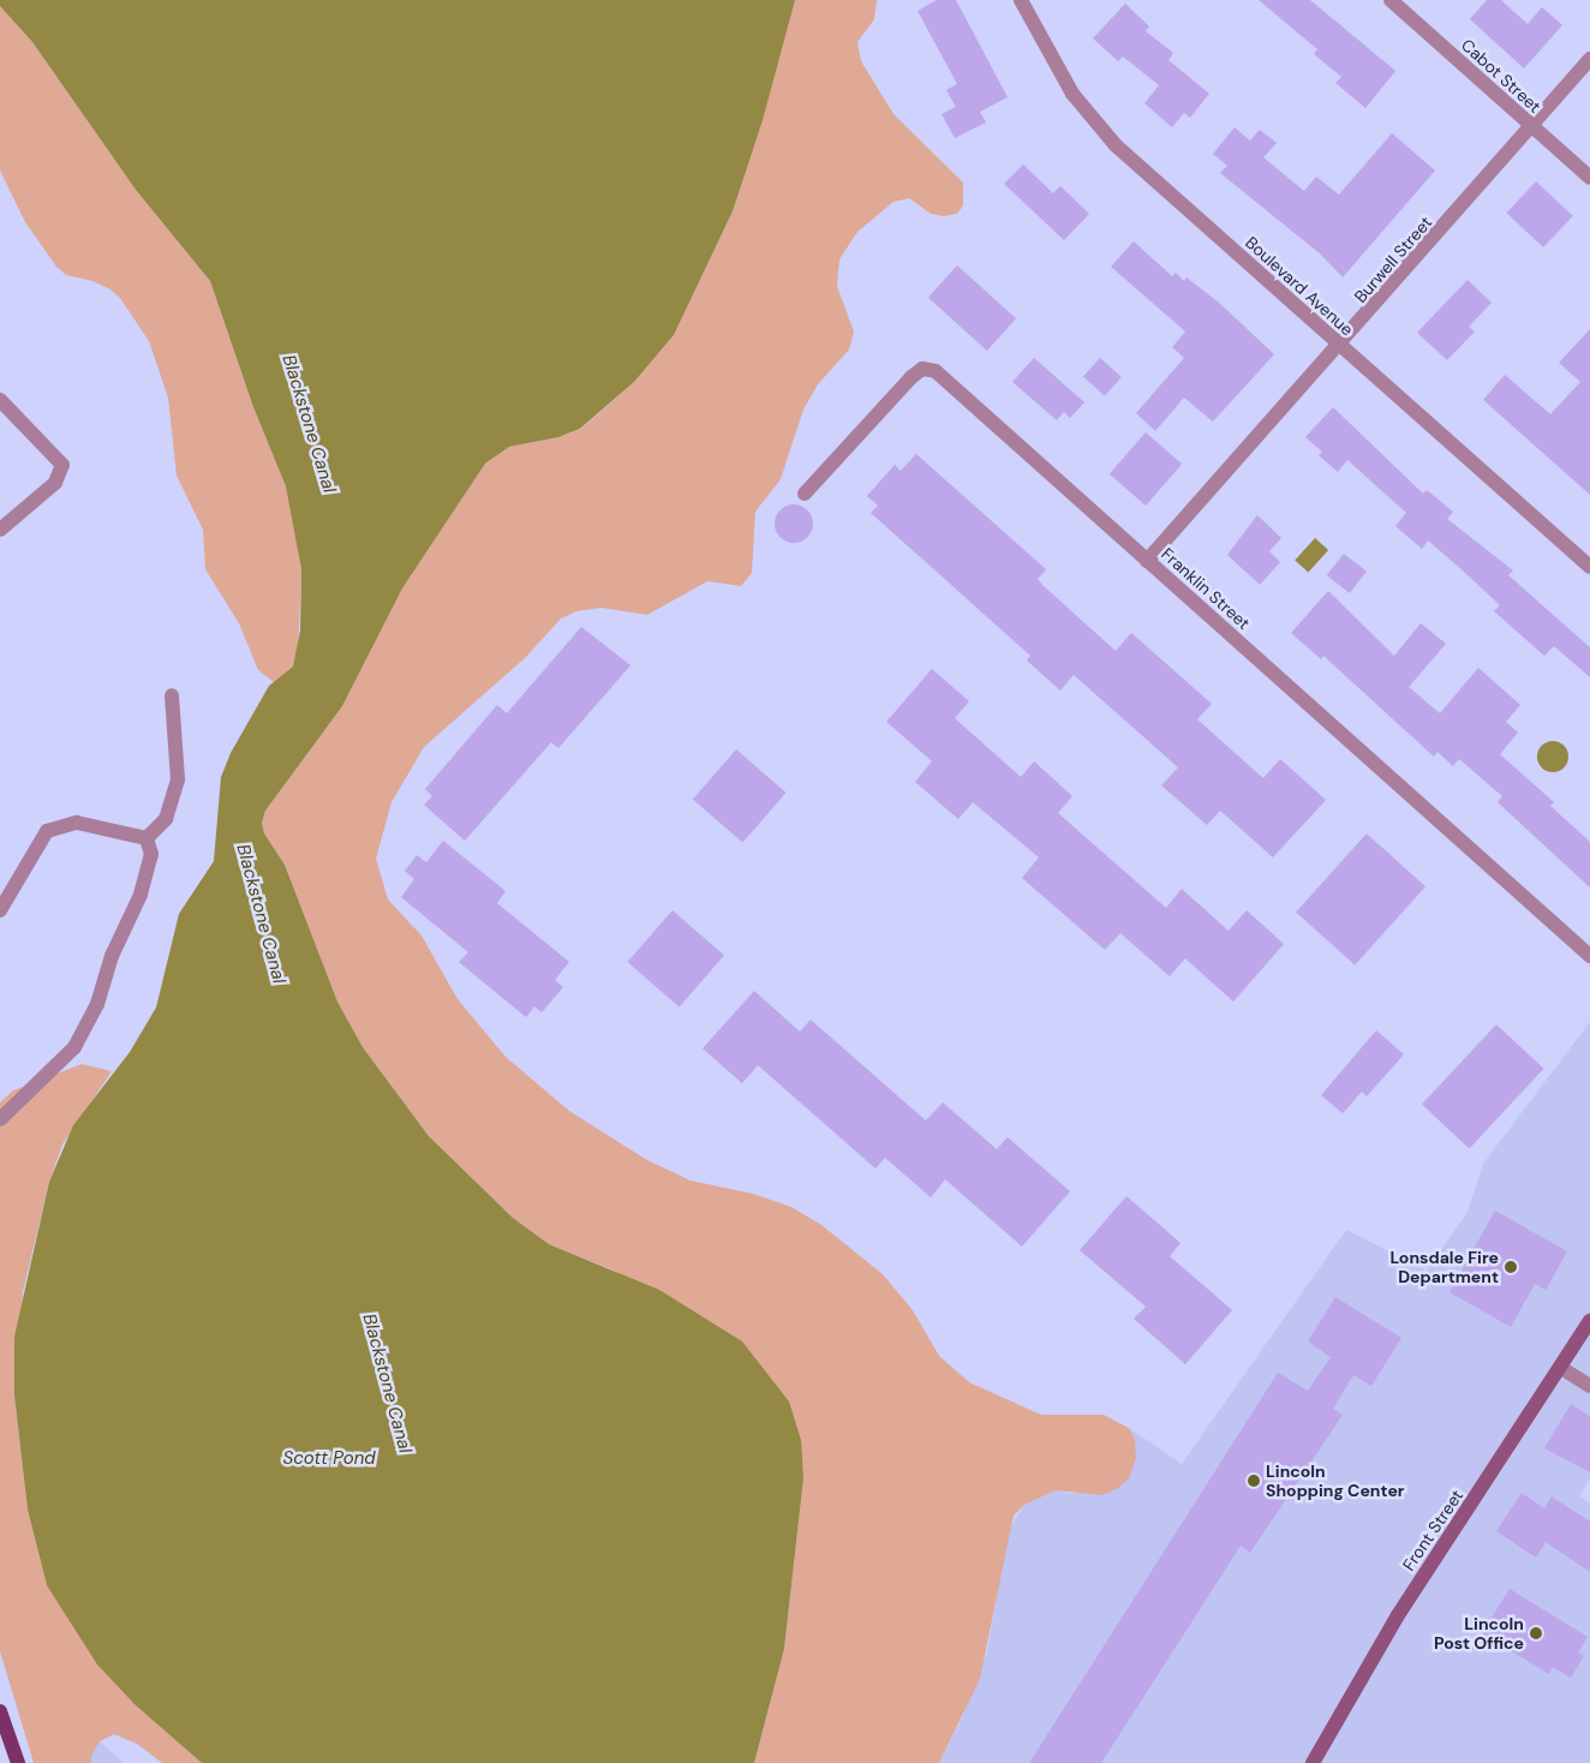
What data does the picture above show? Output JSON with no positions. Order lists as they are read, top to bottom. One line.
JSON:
{"streets":{"main road":["Front Street"],"street":["Cabot Street","Burwell Street","Boulevard Avenue","Franklin Street"]},"crossings":[["Cabot Street","Burwell Street"],["Burwell Street","Boulevard Avenue"],["Burwell Street","Franklin Street"]],"water":["Blackstone Canal","Scott Pond"],"places":["Lonsdale Fire Department","Lincoln Shopping Center","Lincoln Post Office"]}
